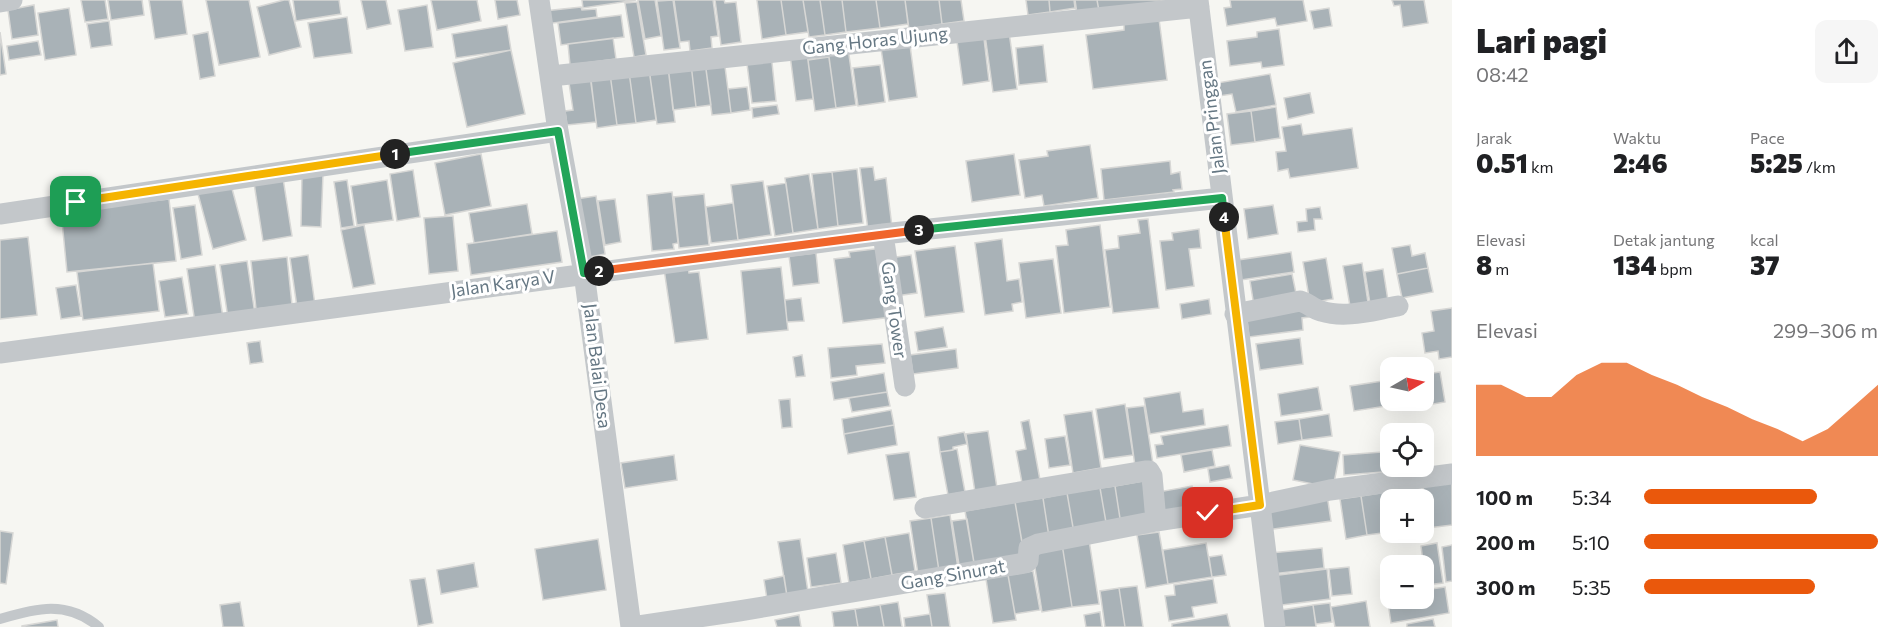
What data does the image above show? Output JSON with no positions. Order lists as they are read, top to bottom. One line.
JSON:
{"streets":{"street":["Gang Horas Ujung","Jalan Pringgan","Jalan Karya V","Gang Tower","Jalan Balai Desa","Gang Sinurat"]},"crossings":[["Gang Horas Ujung","Jalan Pringgan"],["Gang Horas Ujung","Jalan Balai Desa"],["Jalan Pringgan","Jalan Karya V"],["Jalan Pringgan","Gang Sinurat"],["Jalan Karya V","Gang Tower"],["Jalan Karya V","Jalan Balai Desa"],["Jalan Balai Desa","Gang Sinurat"]],"north":"right","page":{"heading":["Lari pagi","08:42"],"stats":[["Jarak","0.51 km"],["Waktu","2:46"],["Pace","5:25 /km"],["Elevasi","8 m"],["Detak jantung","134 bpm"],["kcal","37"]],"pins":["1","4","3","2"],"chart":["Elevasi","299–306 m"],"map_buttons":["+","−"],"list":[{"name":"100 m","note":"5:34"},{"name":"200 m","note":"5:10"},{"name":"300 m","note":"5:35"}]}}
